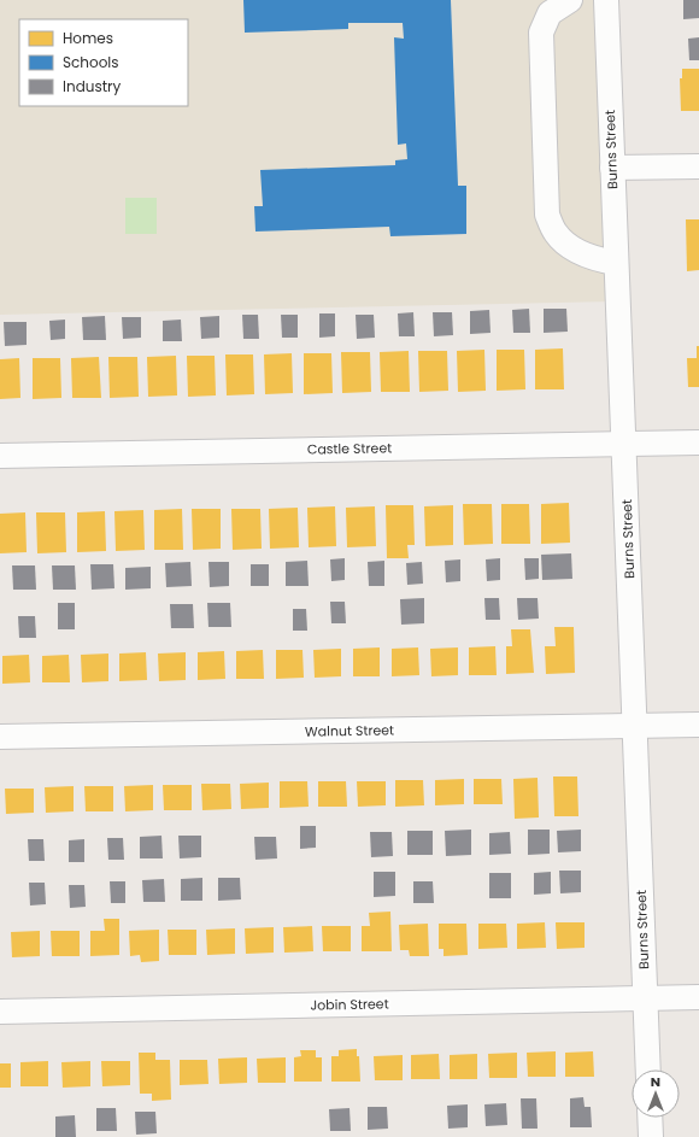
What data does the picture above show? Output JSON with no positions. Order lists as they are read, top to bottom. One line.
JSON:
{"streets":{"street":["Burns Street","Castle Street","Walnut Street","Jobin Street"]},"crossings":[["Burns Street","Castle Street"],["Burns Street","Walnut Street"],["Burns Street","Jobin Street"]],"legend":["Homes","Schools","Industry"],"north":"top"}
